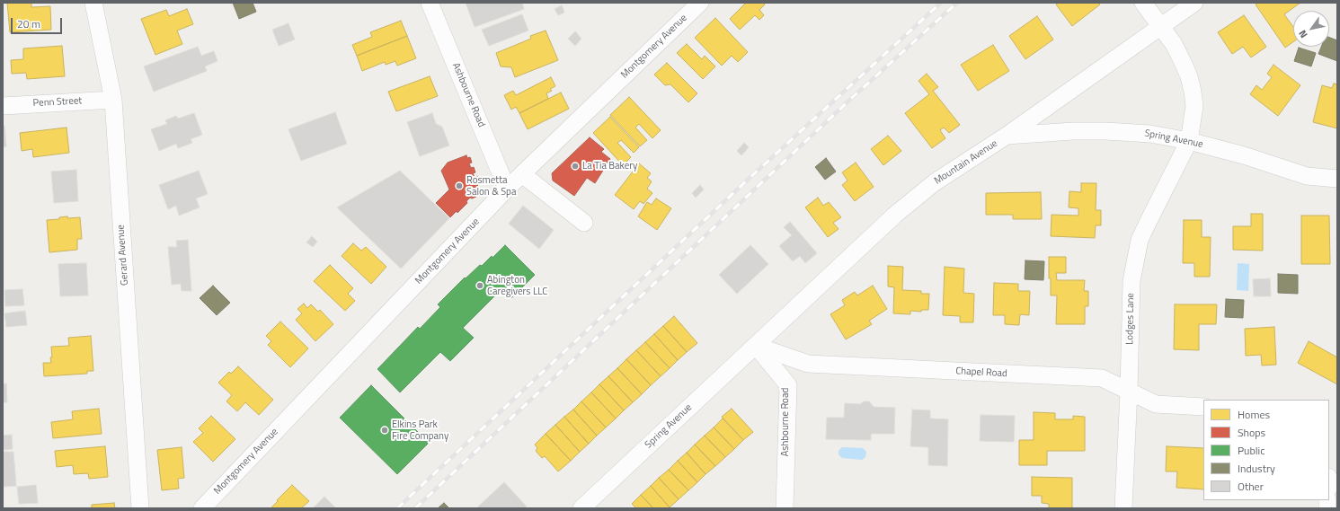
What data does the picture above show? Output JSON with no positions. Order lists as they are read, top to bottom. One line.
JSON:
{"streets":{"street":["Montgomery Avenue","Ashbourne Road","Penn Street","Spring Avenue","Mountain Avenue","Gerard Avenue","Lodges Lane","Chapel Road"]},"crossings":[["Montgomery Avenue","Ashbourne Road"],["Ashbourne Road","Spring Avenue"],["Ashbourne Road","Mountain Avenue"],["Ashbourne Road","Chapel Road"],["Penn Street","Gerard Avenue"],["Spring Avenue","Mountain Avenue"],["Spring Avenue","Lodges Lane"],["Spring Avenue","Chapel Road"],["Mountain Avenue","Lodges Lane"],["Mountain Avenue","Chapel Road"],["Lodges Lane","Chapel Road"]],"places":["La Tia Bakery","Rosmetta Salon & Spa","Abington Caregivers LLC","Elkins Park Fire Company"],"legend":["Homes","Shops","Public","Industry","Other"],"scale_bar":"20 m","north":"bottom left"}
